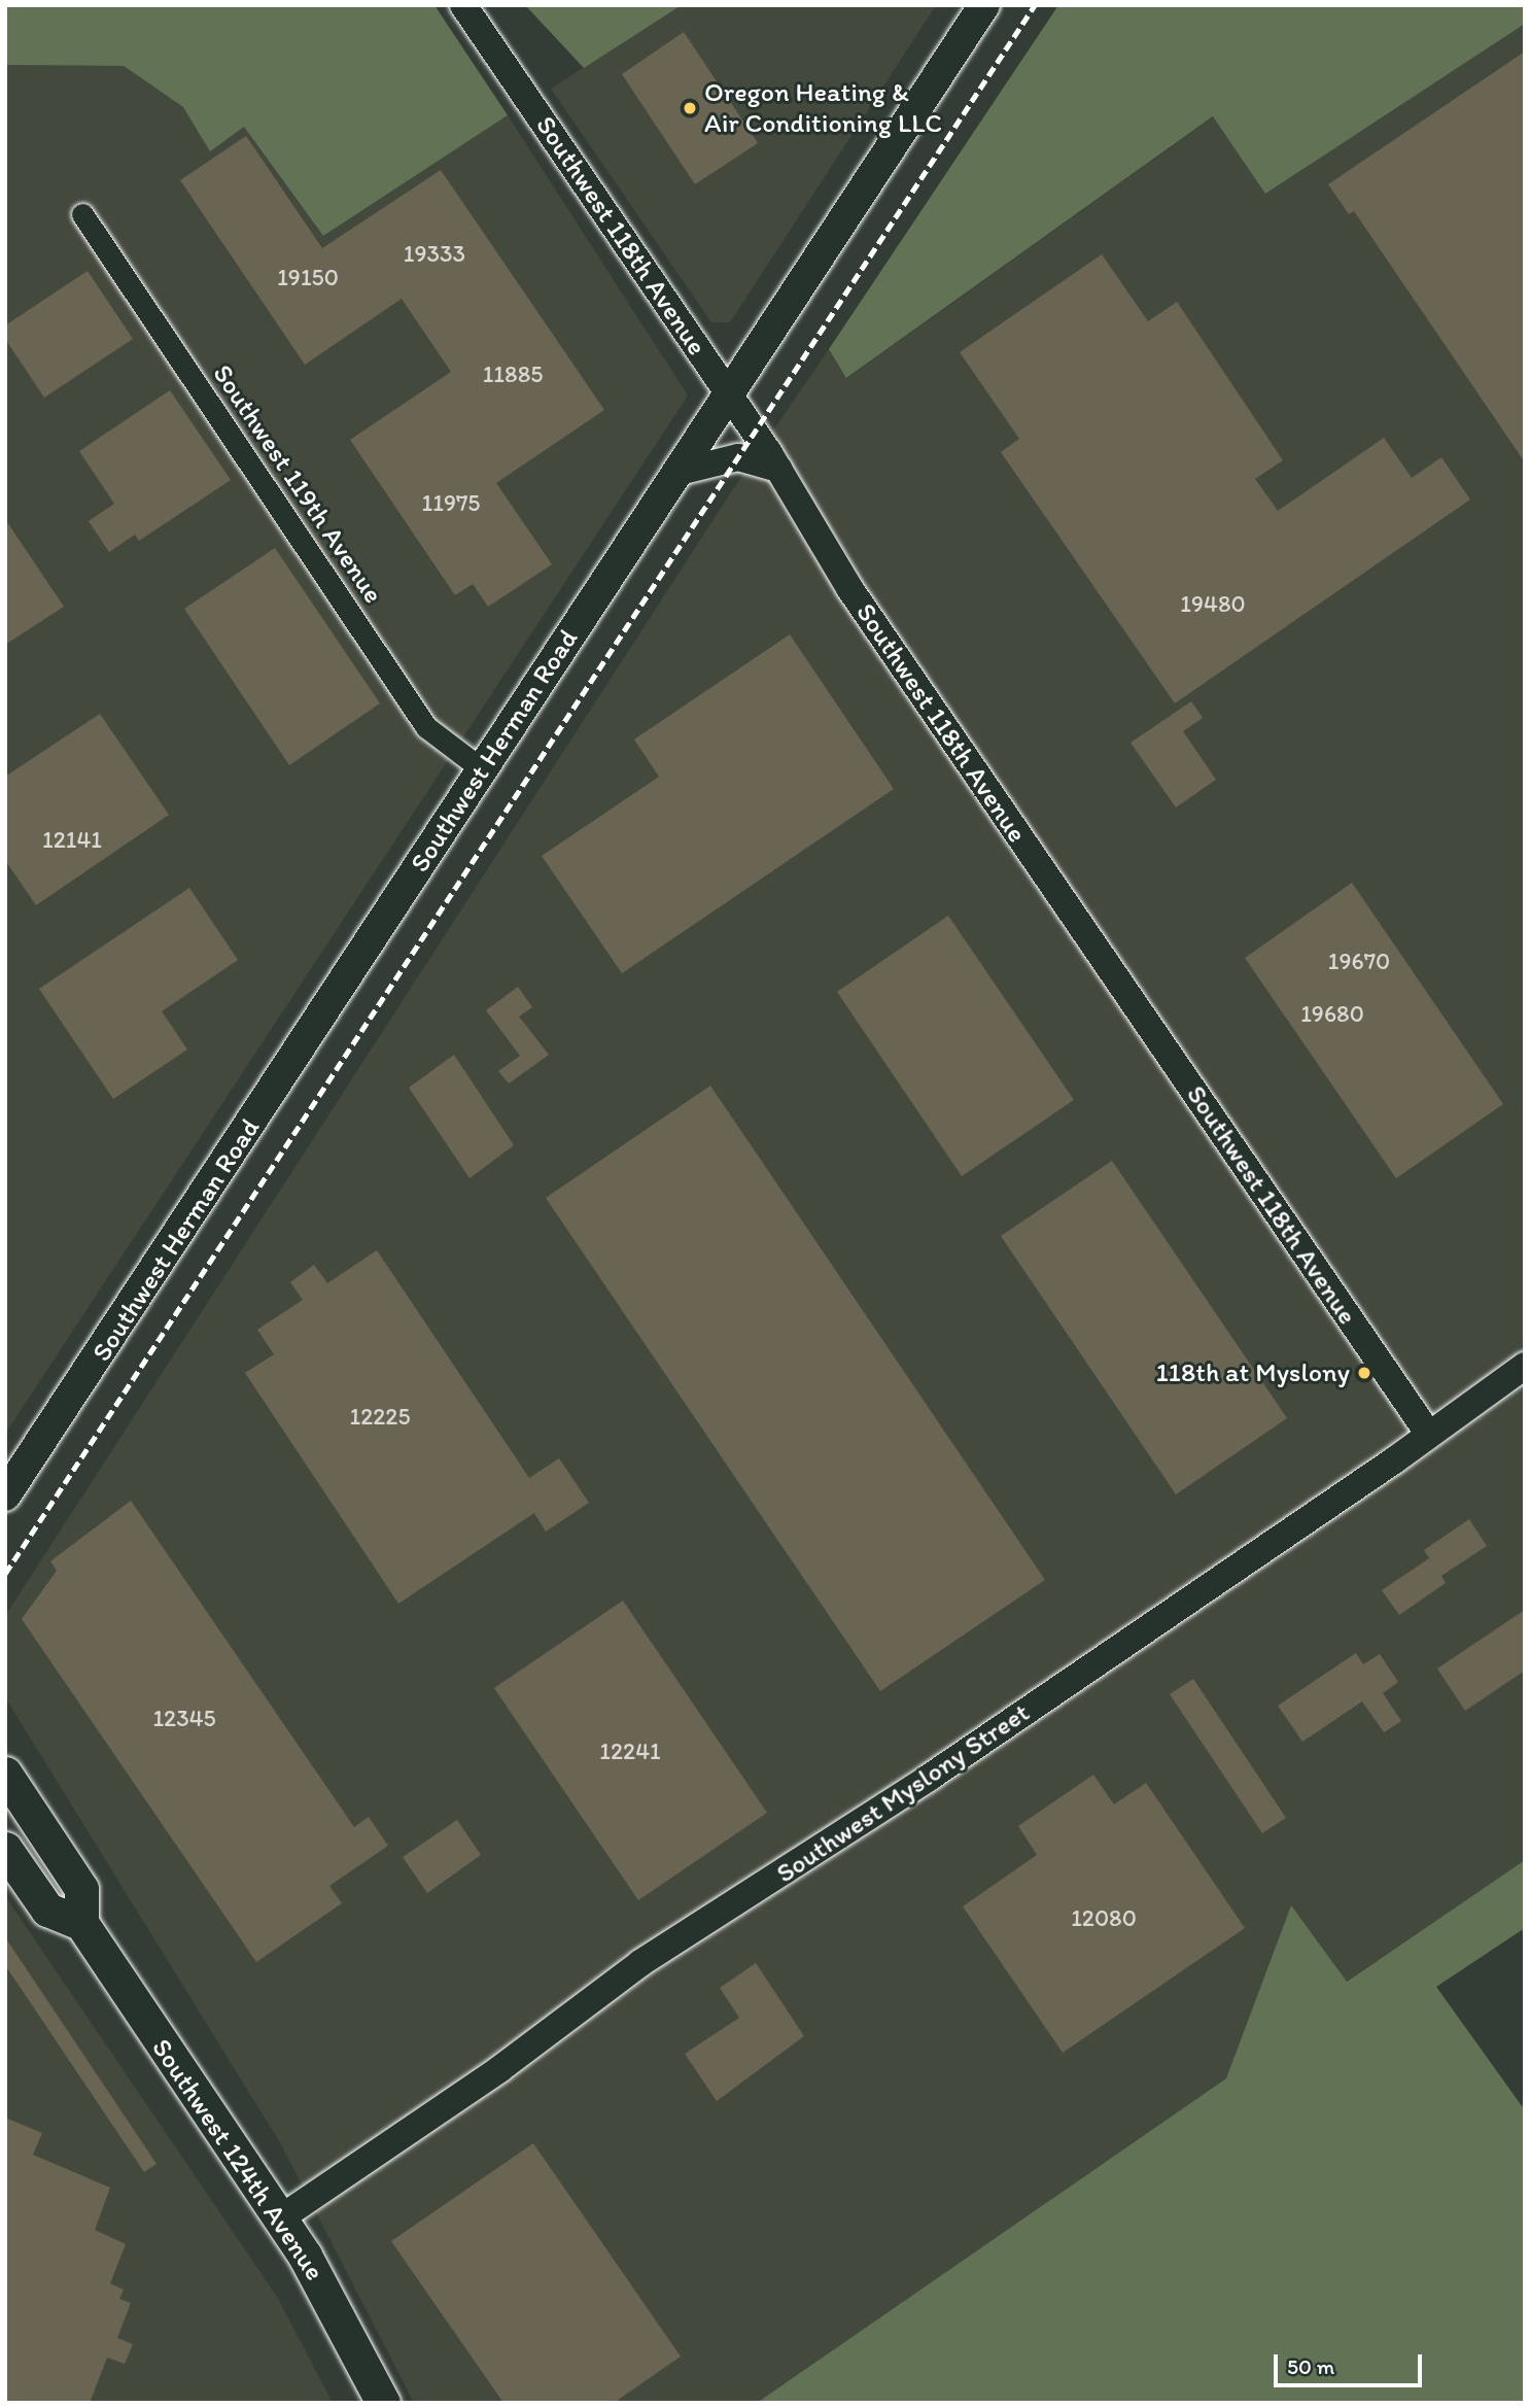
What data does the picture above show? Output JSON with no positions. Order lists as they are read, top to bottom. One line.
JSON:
{"streets":{"main road":["Southwest Herman Road","Southwest 124th Avenue"],"street":["Southwest 118th Avenue","Southwest 119th Avenue","Southwest Myslony Street"]},"crossings":[["Southwest 118th Avenue","Southwest Herman Road"],["Southwest 118th Avenue","Southwest Myslony Street"],["Southwest 119th Avenue","Southwest Herman Road"],["Southwest Myslony Street","Southwest 124th Avenue"]],"places":["Oregon Heating & Air Conditioning LLC","118th at Myslony"],"house_numbers":["19333","19150","11885","11975","19480","12141","19670","19680","12225","12345","12241","12080"],"scale_bar":"50 m"}
